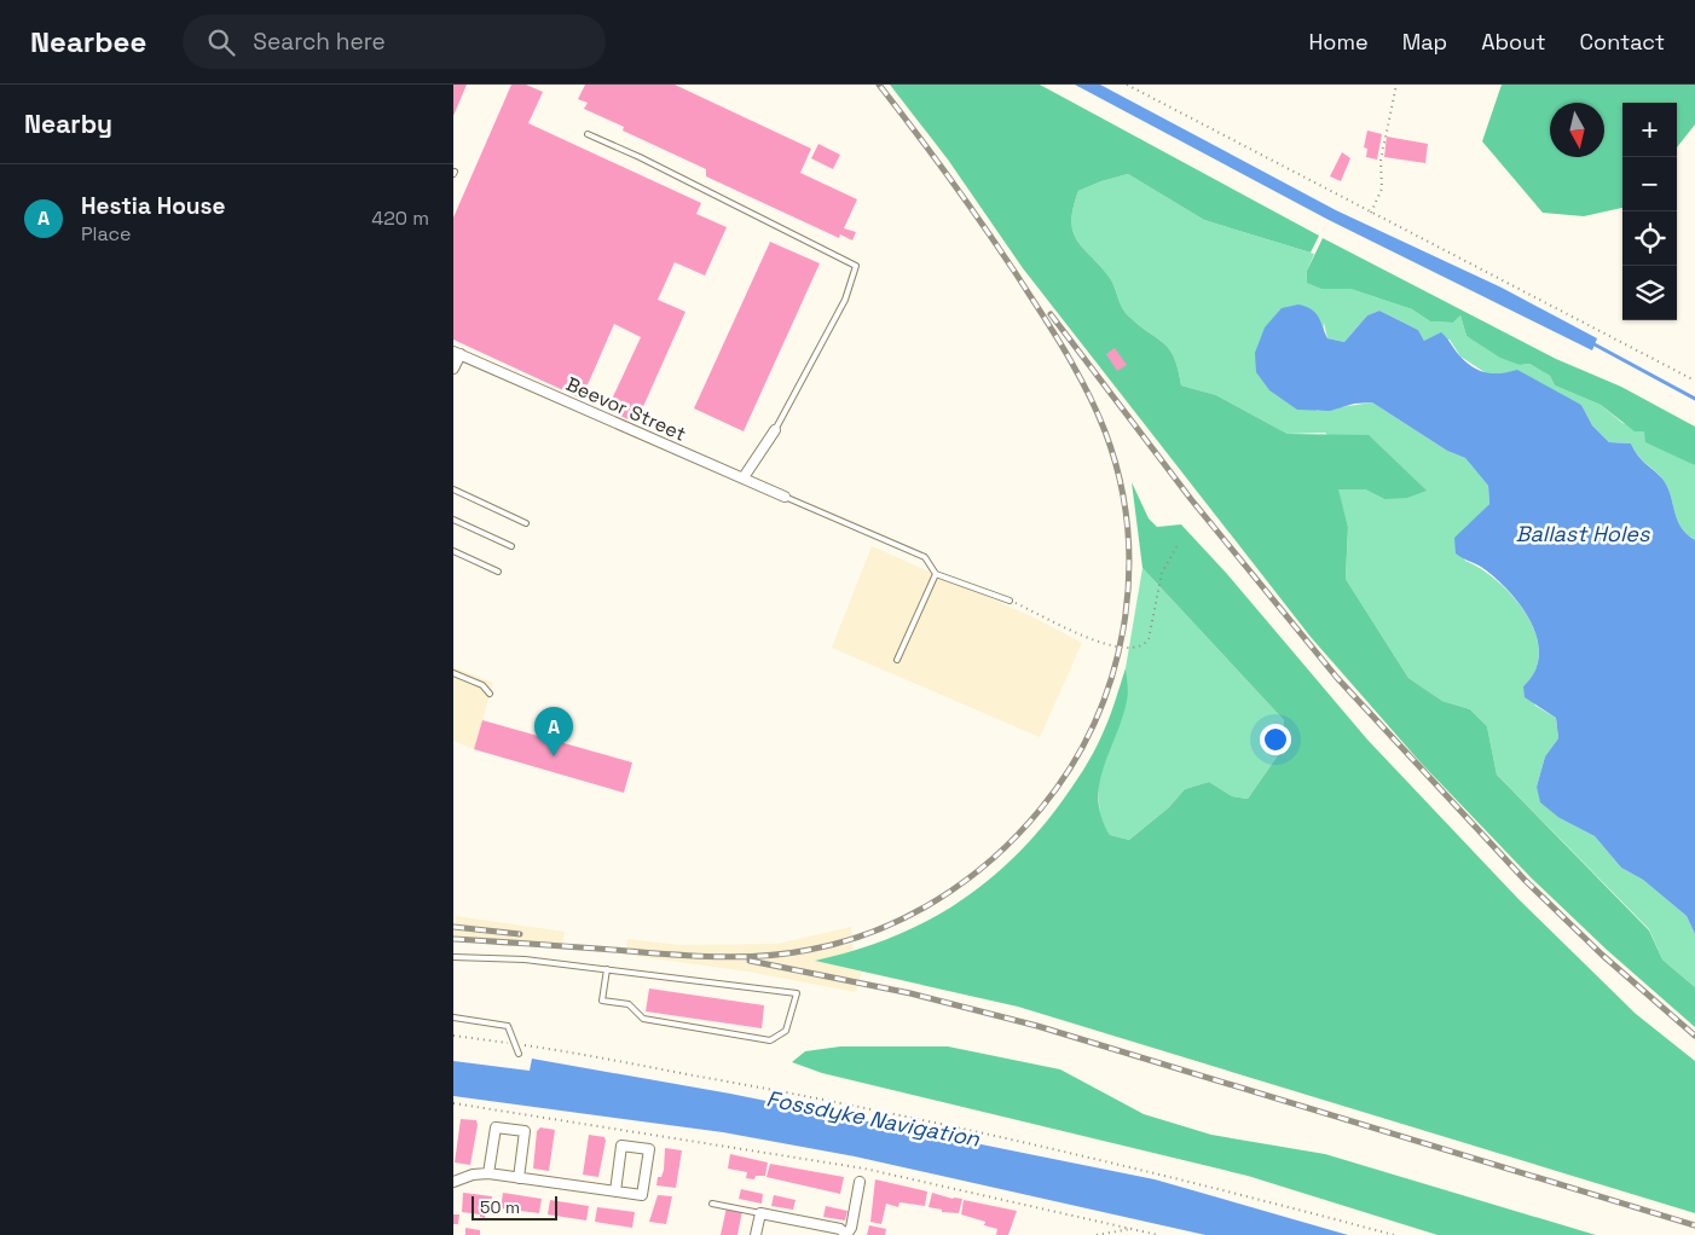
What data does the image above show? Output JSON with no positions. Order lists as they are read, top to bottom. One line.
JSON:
{"streets":{"street":["Beevor Street"]},"water":["Ballast Holes","Fossdyke Navigation"],"scale_bar":"50 m","north":"bottom","page":{"header":"Nearbee","search":"Search here","nav":["Home","Map","About","Contact"],"heading":"Nearby","map_buttons":["+","−"],"list":[{"mark":"A","name":"Hestia House","note":"Place","value":"420 m"}],"pins":"A","scale":"50 m"}}
